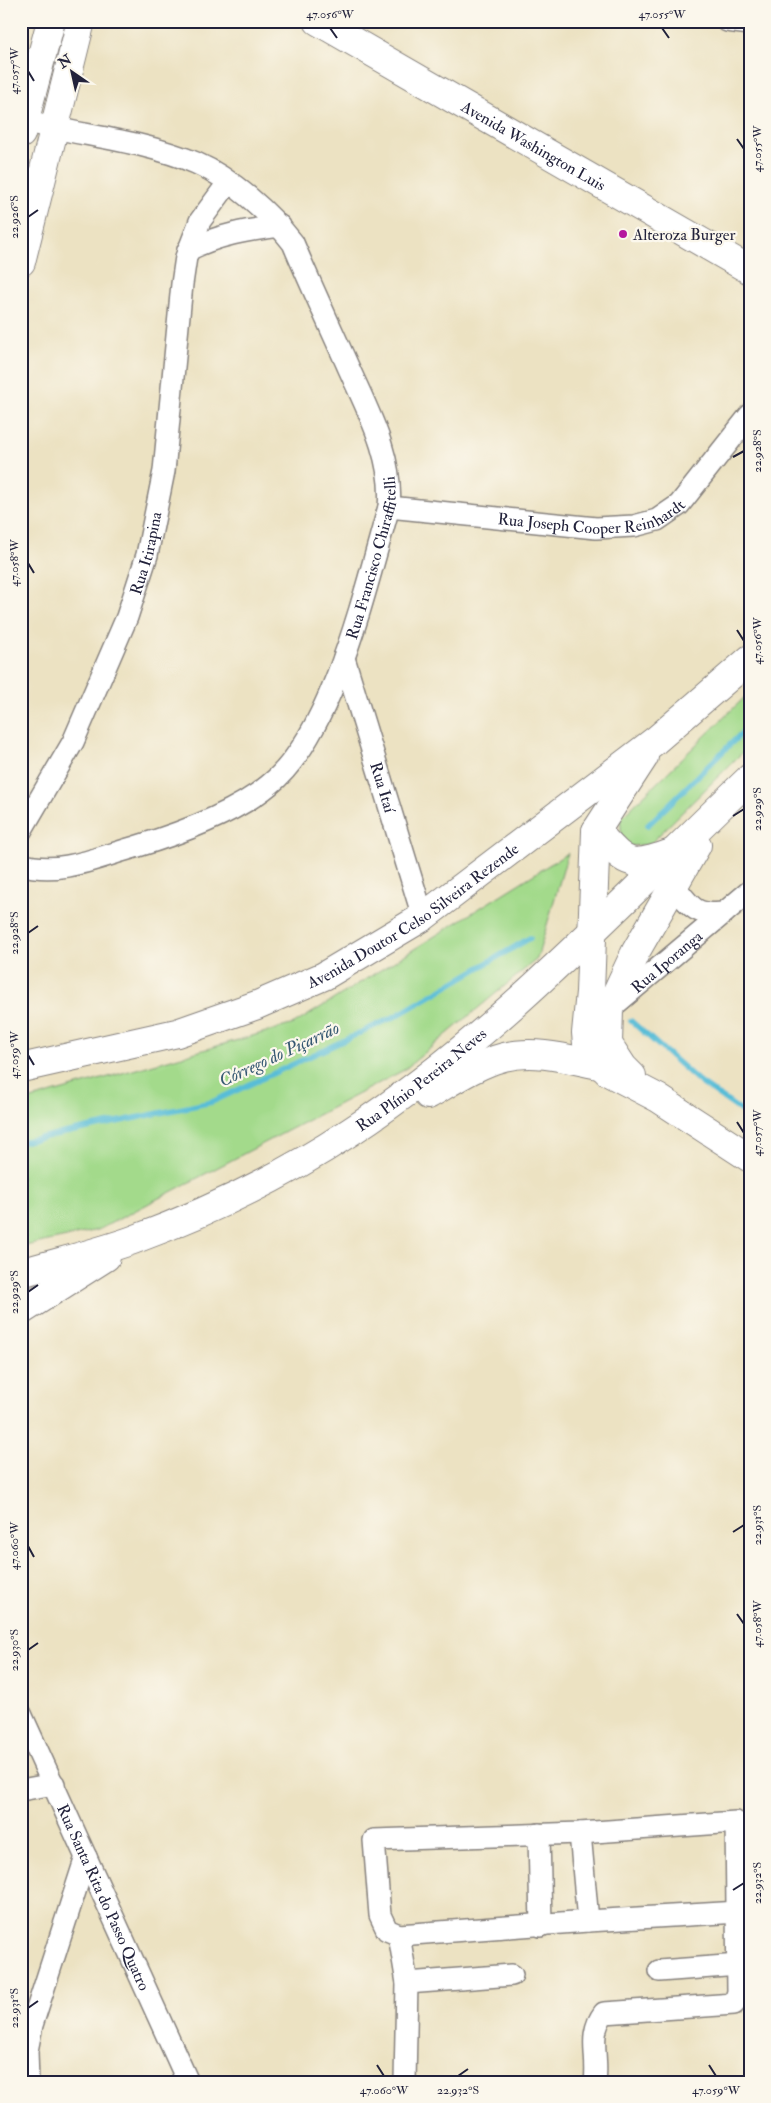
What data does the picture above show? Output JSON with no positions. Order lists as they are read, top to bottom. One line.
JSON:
{"streets":{"main road":["Avenida Washington Luis","Avenida Doutor Celso Silveira Rezende","Rua Plínio Pereira Neves"],"street":["Rua Joseph Cooper Reinhardt","Rua Itirapina","Rua Francisco Chiraffitelli","Rua Itaí","Rua Iporanga","Rua Santa Rita do Passo Quatro"]},"crossings":[["Rua Joseph Cooper Reinhardt","Rua Francisco Chiraffitelli"],["Rua Itirapina","Rua Francisco Chiraffitelli"],["Rua Francisco Chiraffitelli","Rua Itaí"],["Rua Itaí","Avenida Doutor Celso Silveira Rezende"]],"water":["Córrego do Piçarrão"],"places":["Alteroza Burger"],"north":"top left","coordinates":["47.056°W","47.055°W","47.057°W","22.926°S","22.928°S","47.058°W","22.929°S","47.059°W","22.931°S","47.060°W","22.930°S","22.932°S"]}
